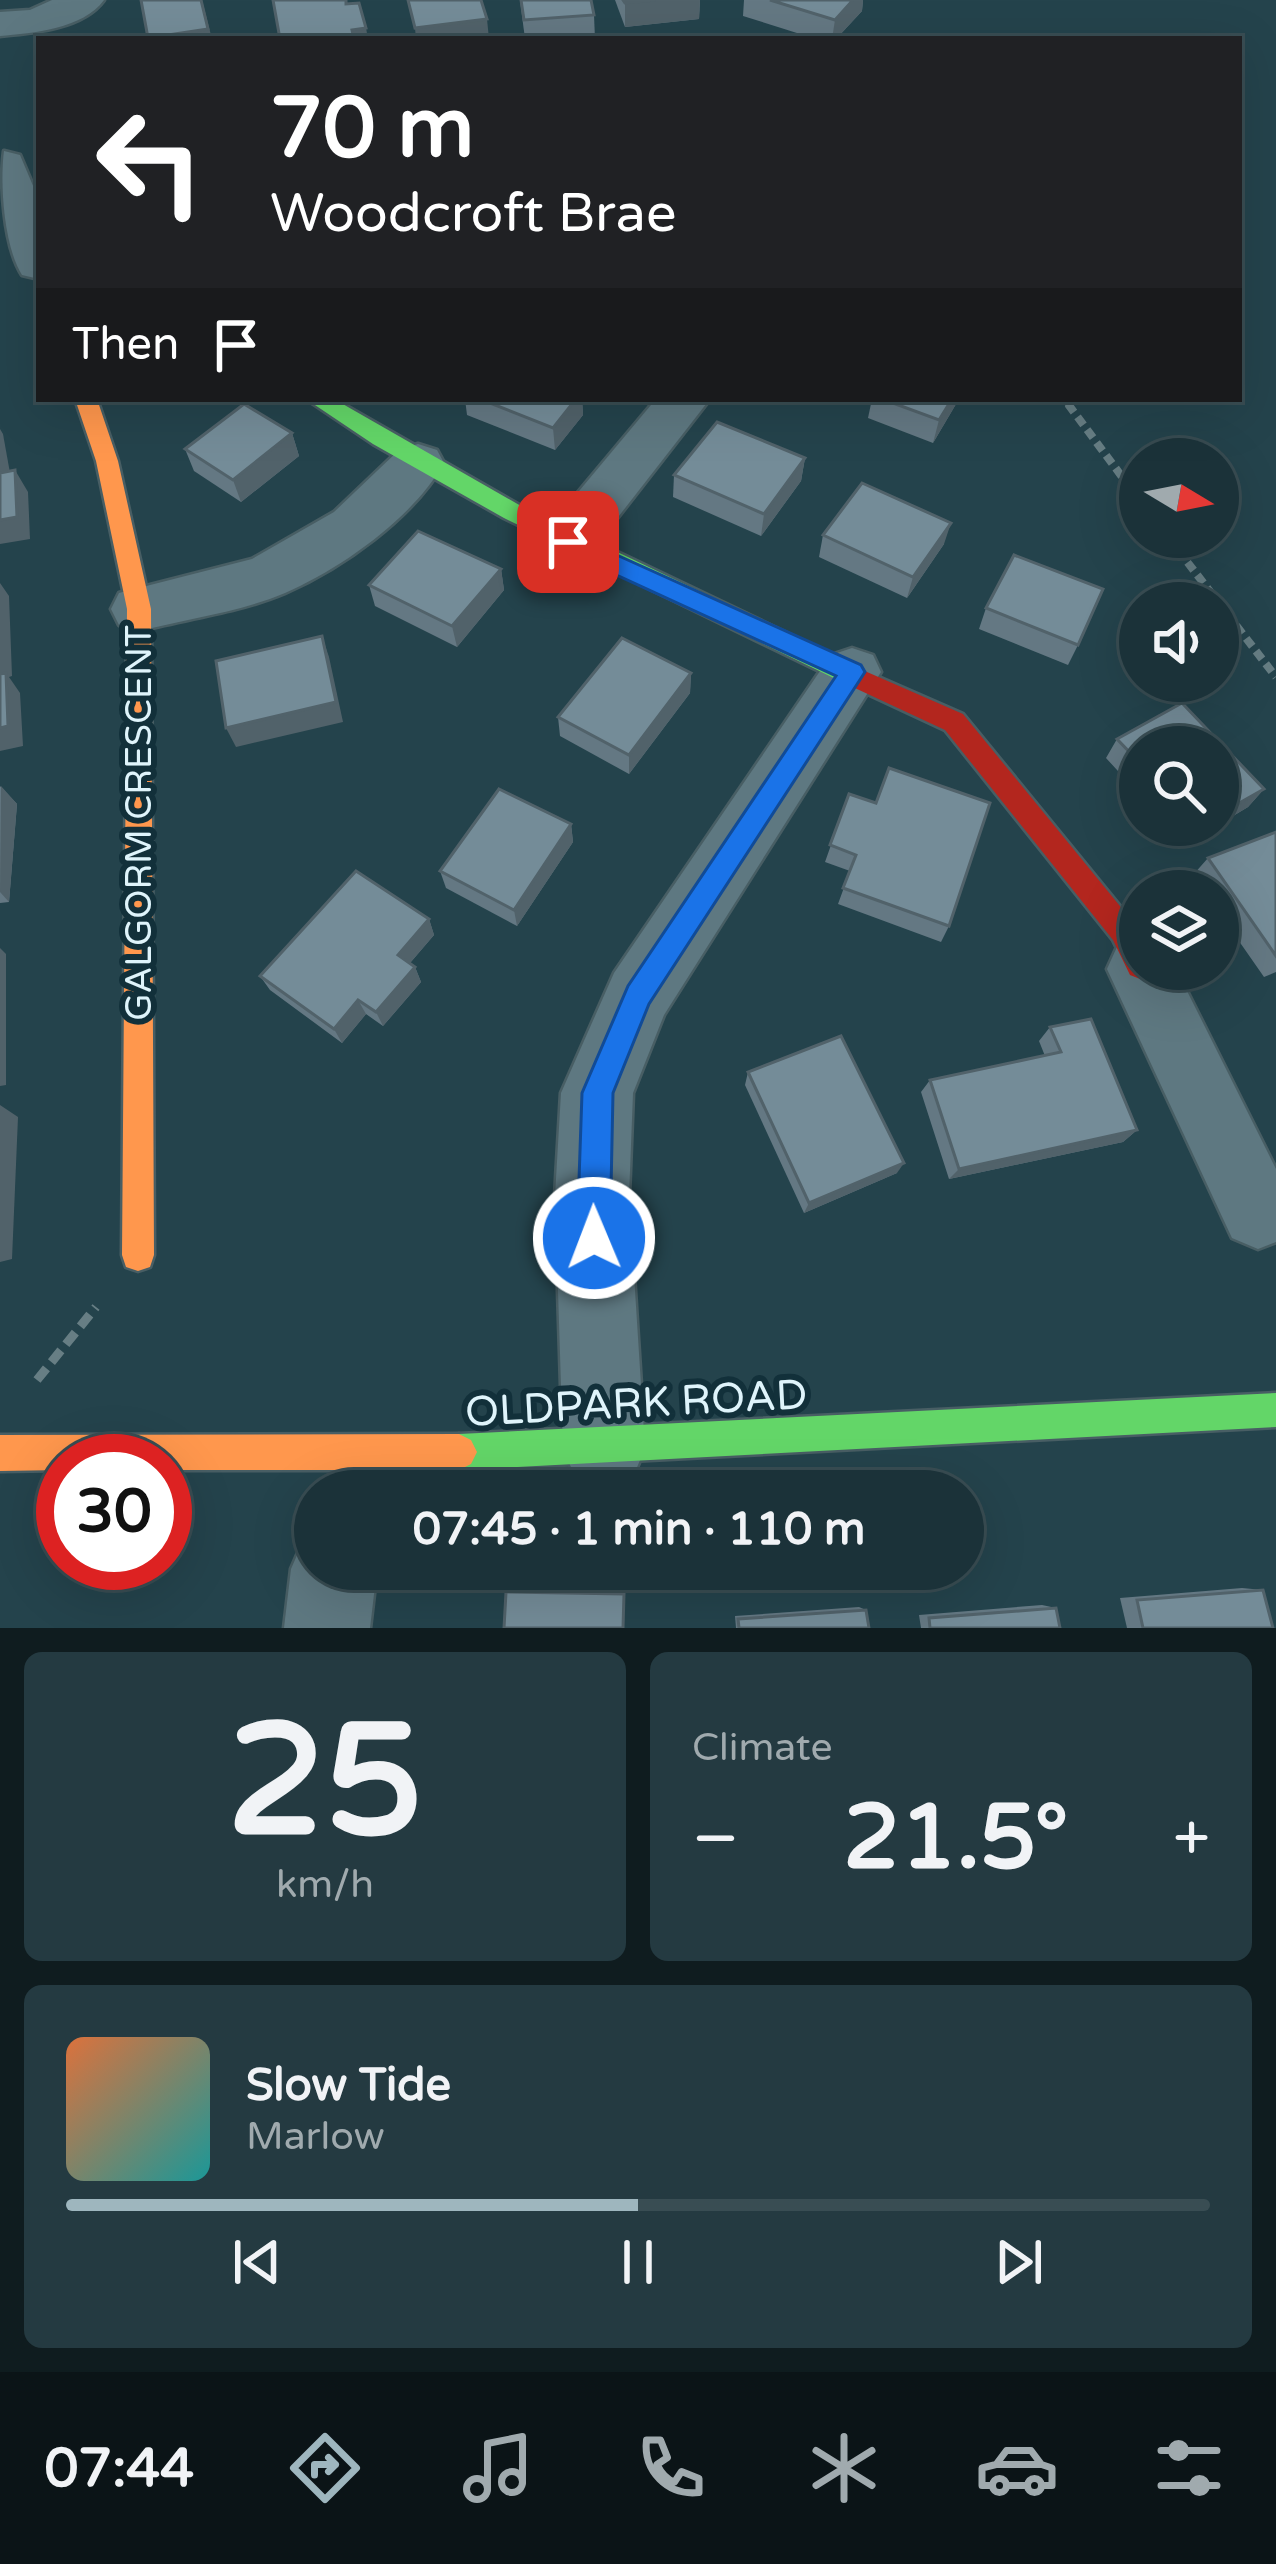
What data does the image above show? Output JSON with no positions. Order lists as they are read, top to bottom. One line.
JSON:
{"streets":{"street":["GALGORM CRESCENT","OLDPARK ROAD"]},"north":"right","page":{"turn":["70 m","Woodcroft Brae"],"then":"Then","limit":"30","trip":"07:45 · 1 min · 110 m","tile":[["25","km/h"],"Climate"],"heat":["−","21.5°","+"],"song":["Slow Tide","Marlow"],"tabs":"07:44"}}
